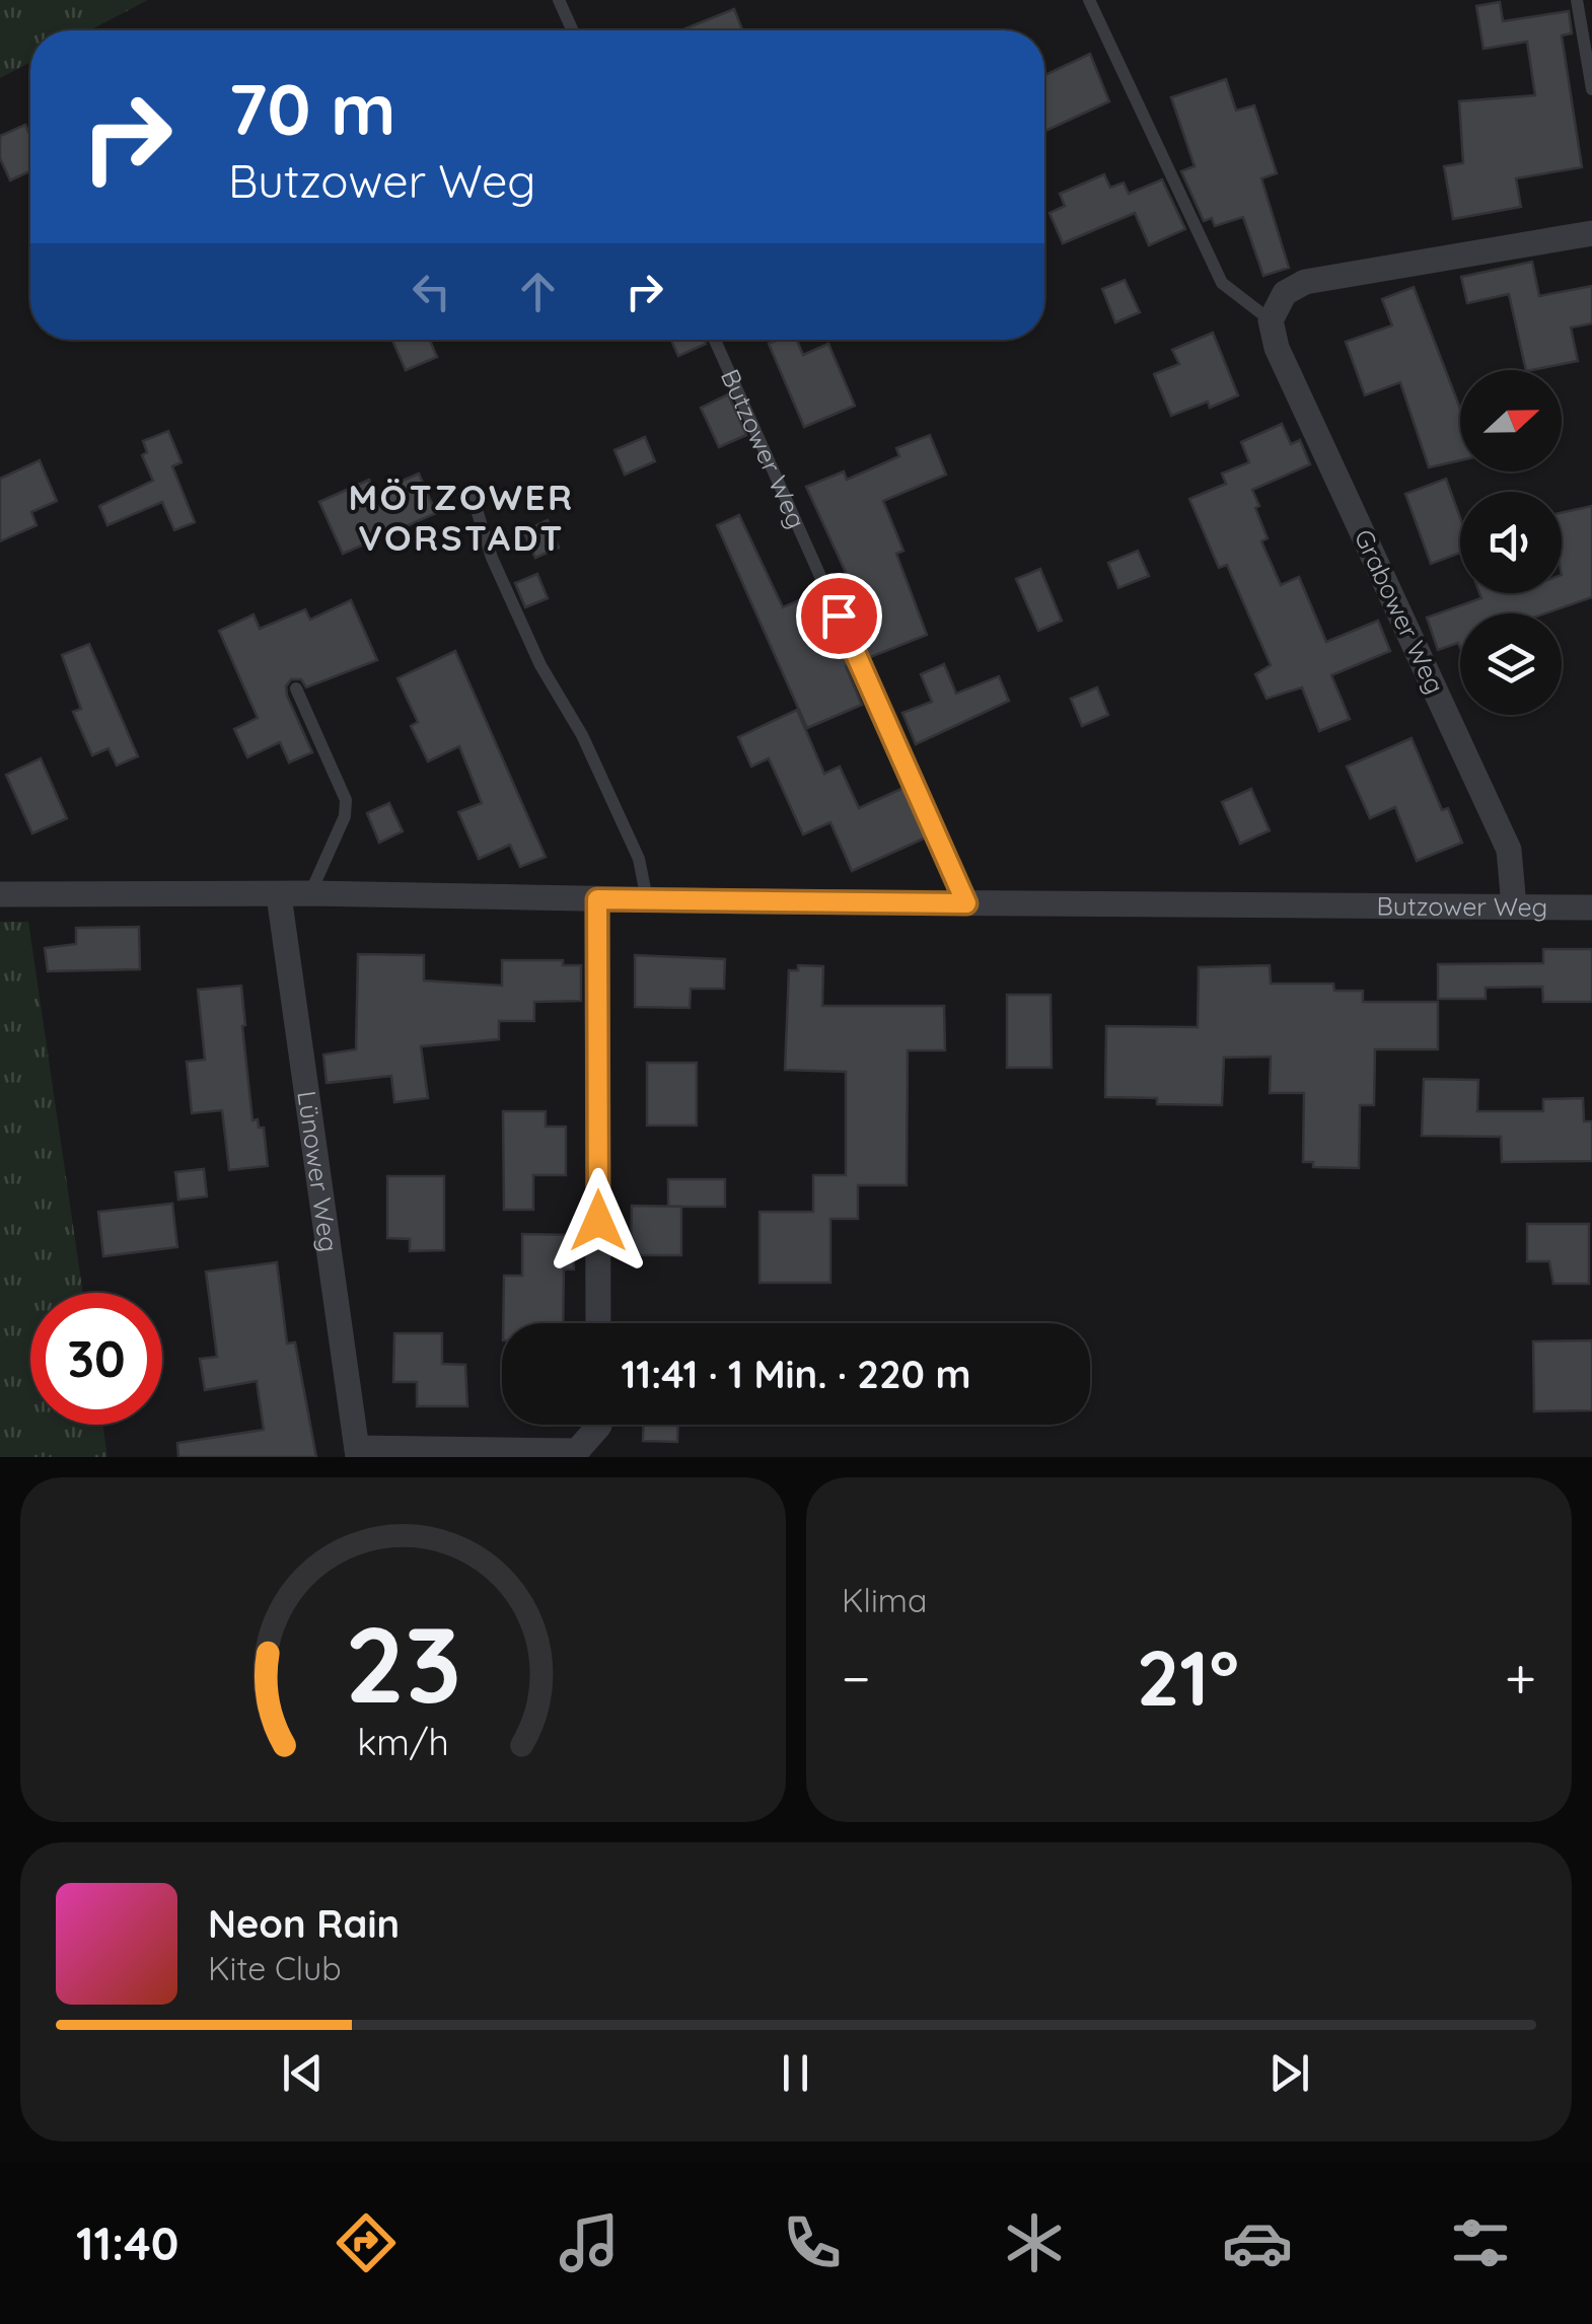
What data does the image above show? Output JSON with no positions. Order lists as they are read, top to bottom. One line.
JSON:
{"streets":{"street":["Butzower Weg","Grabower Weg","Lünower Weg"]},"crossings":[["Butzower Weg","Grabower Weg"],["Butzower Weg","Lünower Weg"]],"districts":["MÖTZOWER VORSTADT"],"north":"right","page":{"turn":["70 m","Butzower Weg"],"limit":"30","trip":"11:41 · 1 Min. · 220 m","tile":"Klima","heat":["−","21°","+"],"song":["Neon Rain","Kite Club"],"tabs":"11:40","gauge":["23","km/h"]}}
